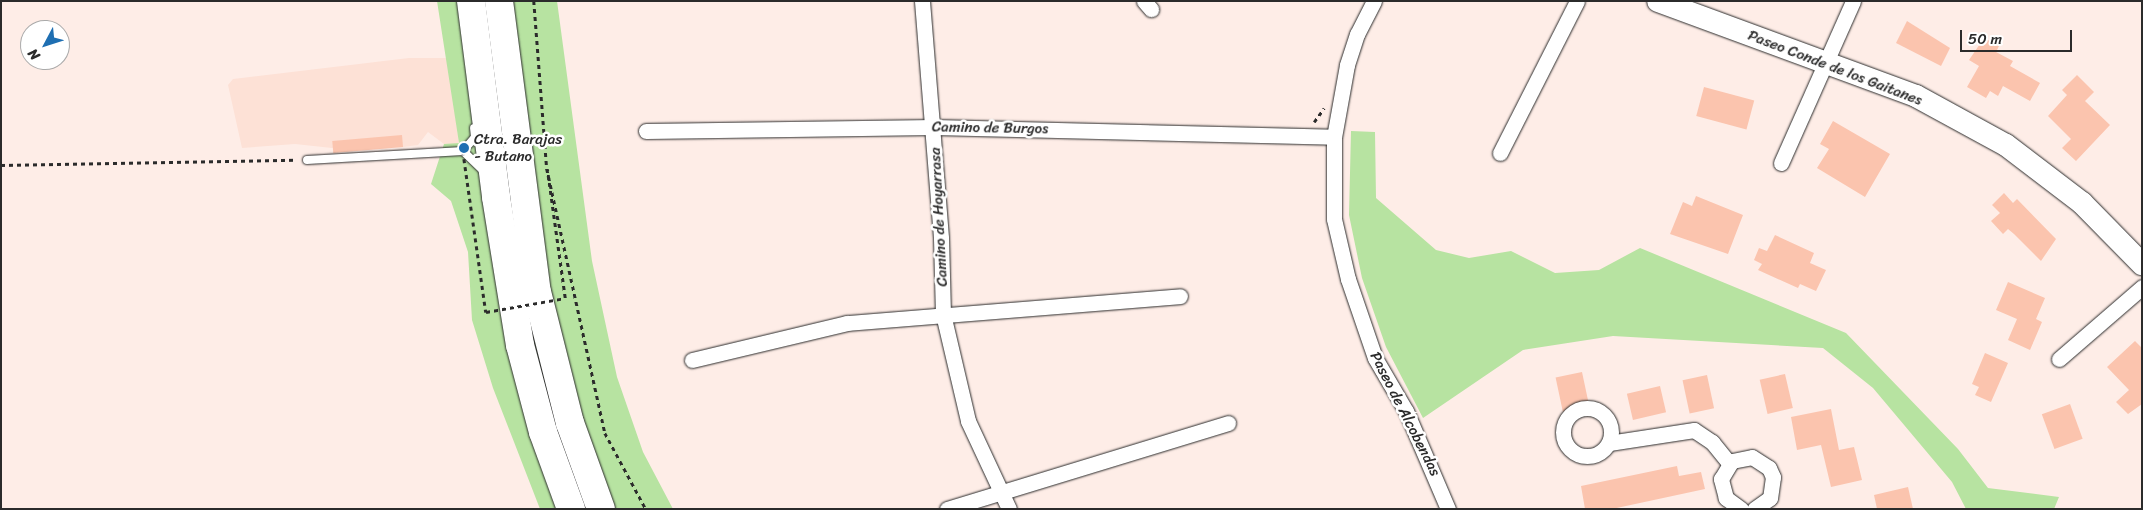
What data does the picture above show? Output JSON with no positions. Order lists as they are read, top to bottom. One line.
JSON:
{"streets":{"street":["Paseo Conde de los Gaitanes","Camino de Burgos","Camino de Hoyarrasa","Paseo de Alcobendas"]},"crossings":[["Camino de Burgos","Camino de Hoyarrasa"],["Camino de Burgos","Paseo de Alcobendas"]],"places":["Ctra. Barajas - Butano"],"scale_bar":"50 m","north":"bottom left"}
